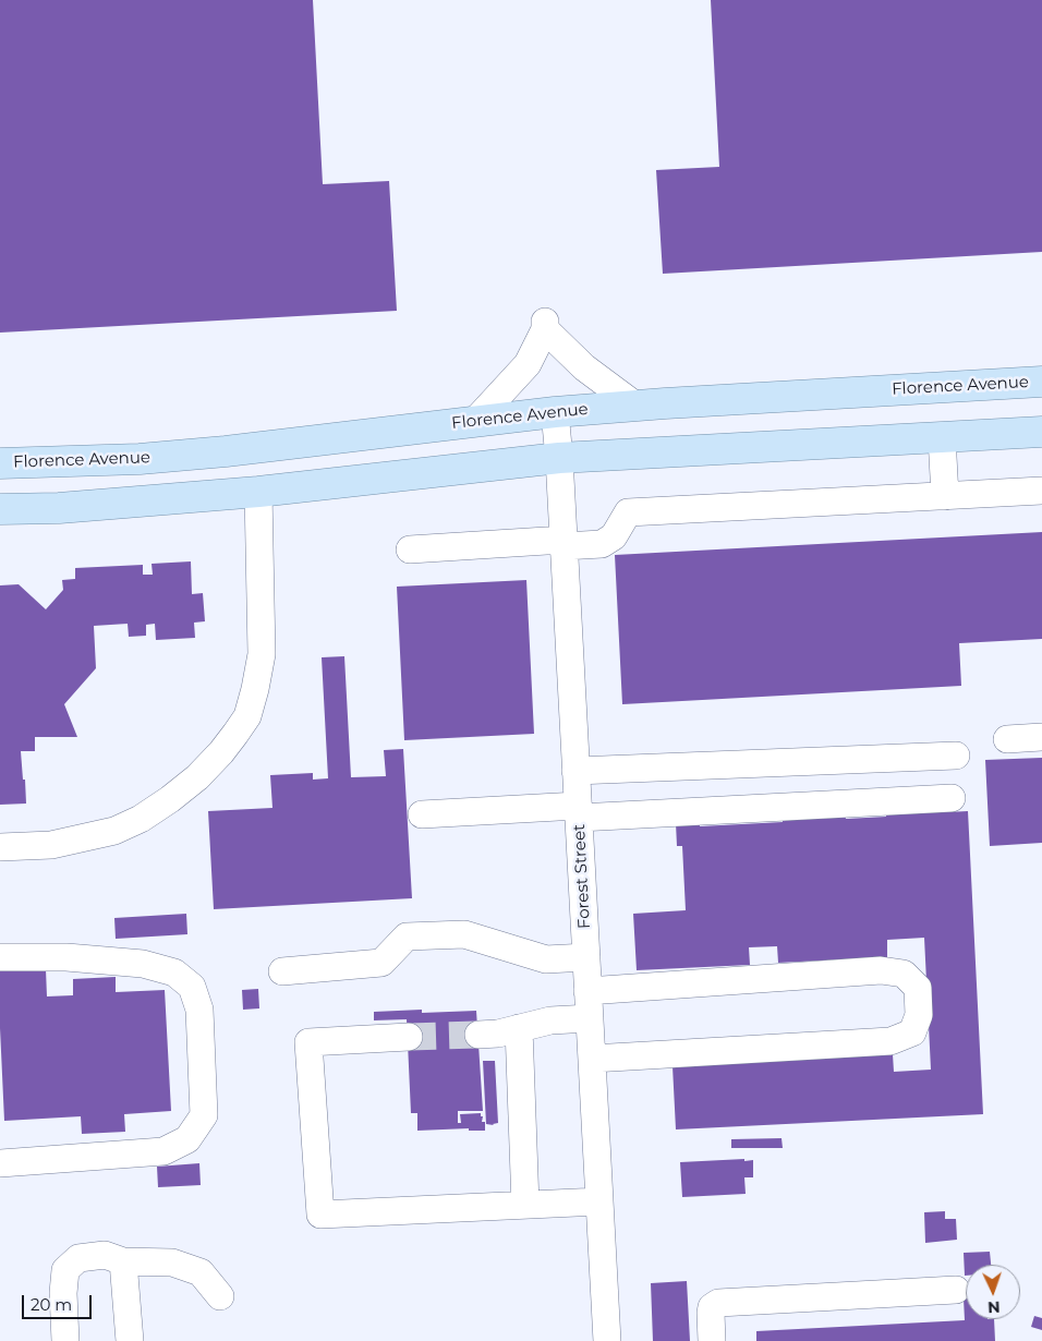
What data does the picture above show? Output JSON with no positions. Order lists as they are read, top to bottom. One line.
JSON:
{"streets":{"main road":["Florence Avenue"],"street":["Forest Street"]},"crossings":[["Florence Avenue","Forest Street"]],"scale_bar":"20 m","north":"bottom"}
